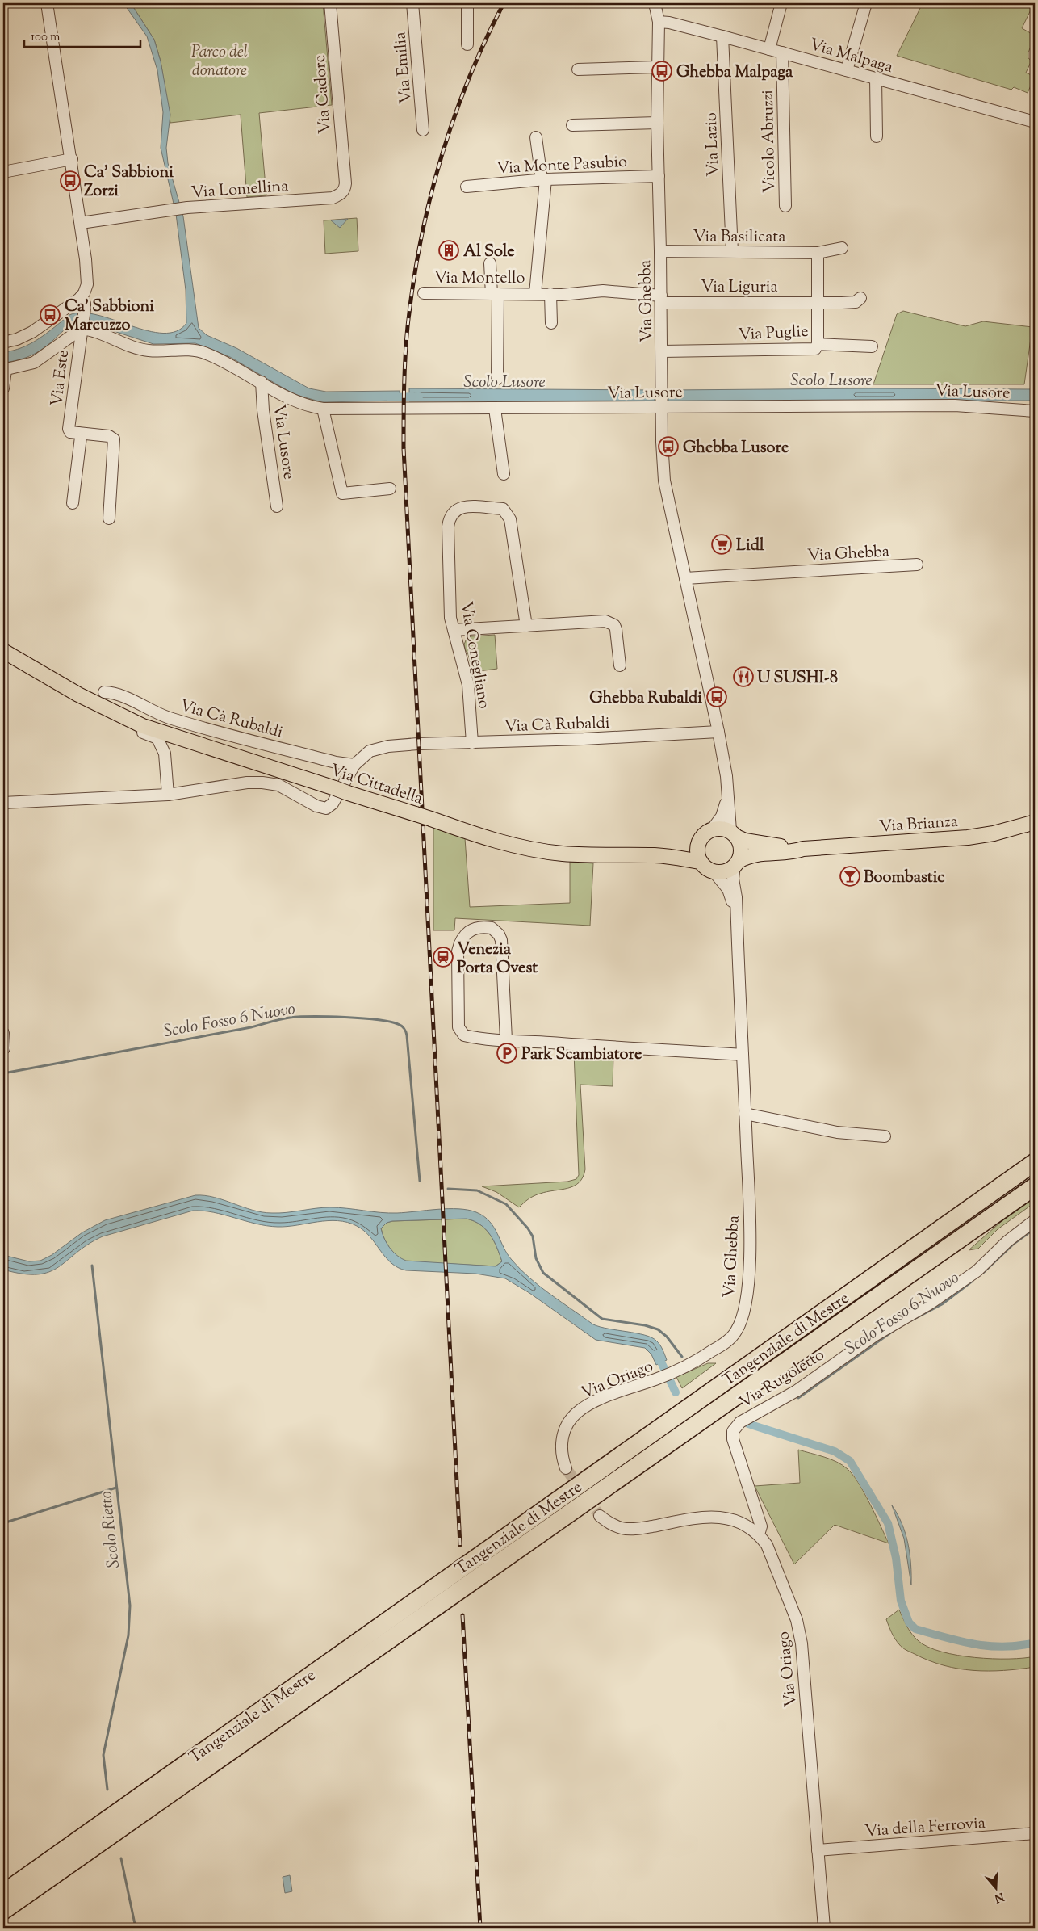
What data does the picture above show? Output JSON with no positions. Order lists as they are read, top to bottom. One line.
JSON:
{"streets":{"highway":["Tangenziale di Mestre"],"main road":["Via Cittadella","Via Brianza"],"street":["Via Malpaga","Via Emilia","Via Cadore","Vicolo Abruzzi","Via Lazio","Via Monte Pasubio","Via Lomellina","Via Basilicata","Via Montello","Via Liguria","Via Ghebba","Via Puglie","Via Este","Via Lusore","Via Conegliano","Via Cà Rubaldi","Via Rugoletto","Via Oriago","Via della Ferrovia"]},"crossings":[["Via Malpaga","Vicolo Abruzzi"],["Via Malpaga","Via Lazio"],["Via Malpaga","Via Ghebba"],["Via Cadore","Via Lomellina"],["Via Lazio","Via Basilicata"],["Via Monte Pasubio","Via Montello"],["Via Monte Pasubio","Via Ghebba"],["Via Basilicata","Via Ghebba"],["Via Basilicata","Via Puglie"],["Via Montello","Via Liguria"],["Via Montello","Via Ghebba"],["Via Liguria","Via Ghebba"],["Via Liguria","Via Puglie"],["Via Ghebba","Via Puglie"],["Via Ghebba","Via Lusore"],["Via Ghebba","Via Cà Rubaldi"],["Via Ghebba","Via Cittadella"],["Via Ghebba","Via Brianza"],["Via Ghebba","Via Oriago"],["Via Este","Via Lusore"],["Via Conegliano","Via Cà Rubaldi"],["Via Cà Rubaldi","Via Cittadella"],["Via Cittadella","Via Brianza"],["Via Rugoletto","Via Oriago"],["Via Oriago","Via della Ferrovia"]],"water":["Scolo Lusore","Scolo Fosso 6 Nuovo","Scolo Rietto"],"parks":["Parco del donatore"],"places":{"bus stop":["Ghebba Malpaga","Ca' Sabbioni Zorzi","Ca' Sabbioni Marcuzzo","Ghebba Lusore","Ghebba Rubaldi"],"building":["Al Sole"],"supermarket":["Lidl"],"restaurant":["U SUSHI-8"],"bar":["Boombastic"],"station":["Venezia Porta Ovest"],"parking":["Park Scambiatore"]},"scale_bar":"100 m","north":"bottom"}
